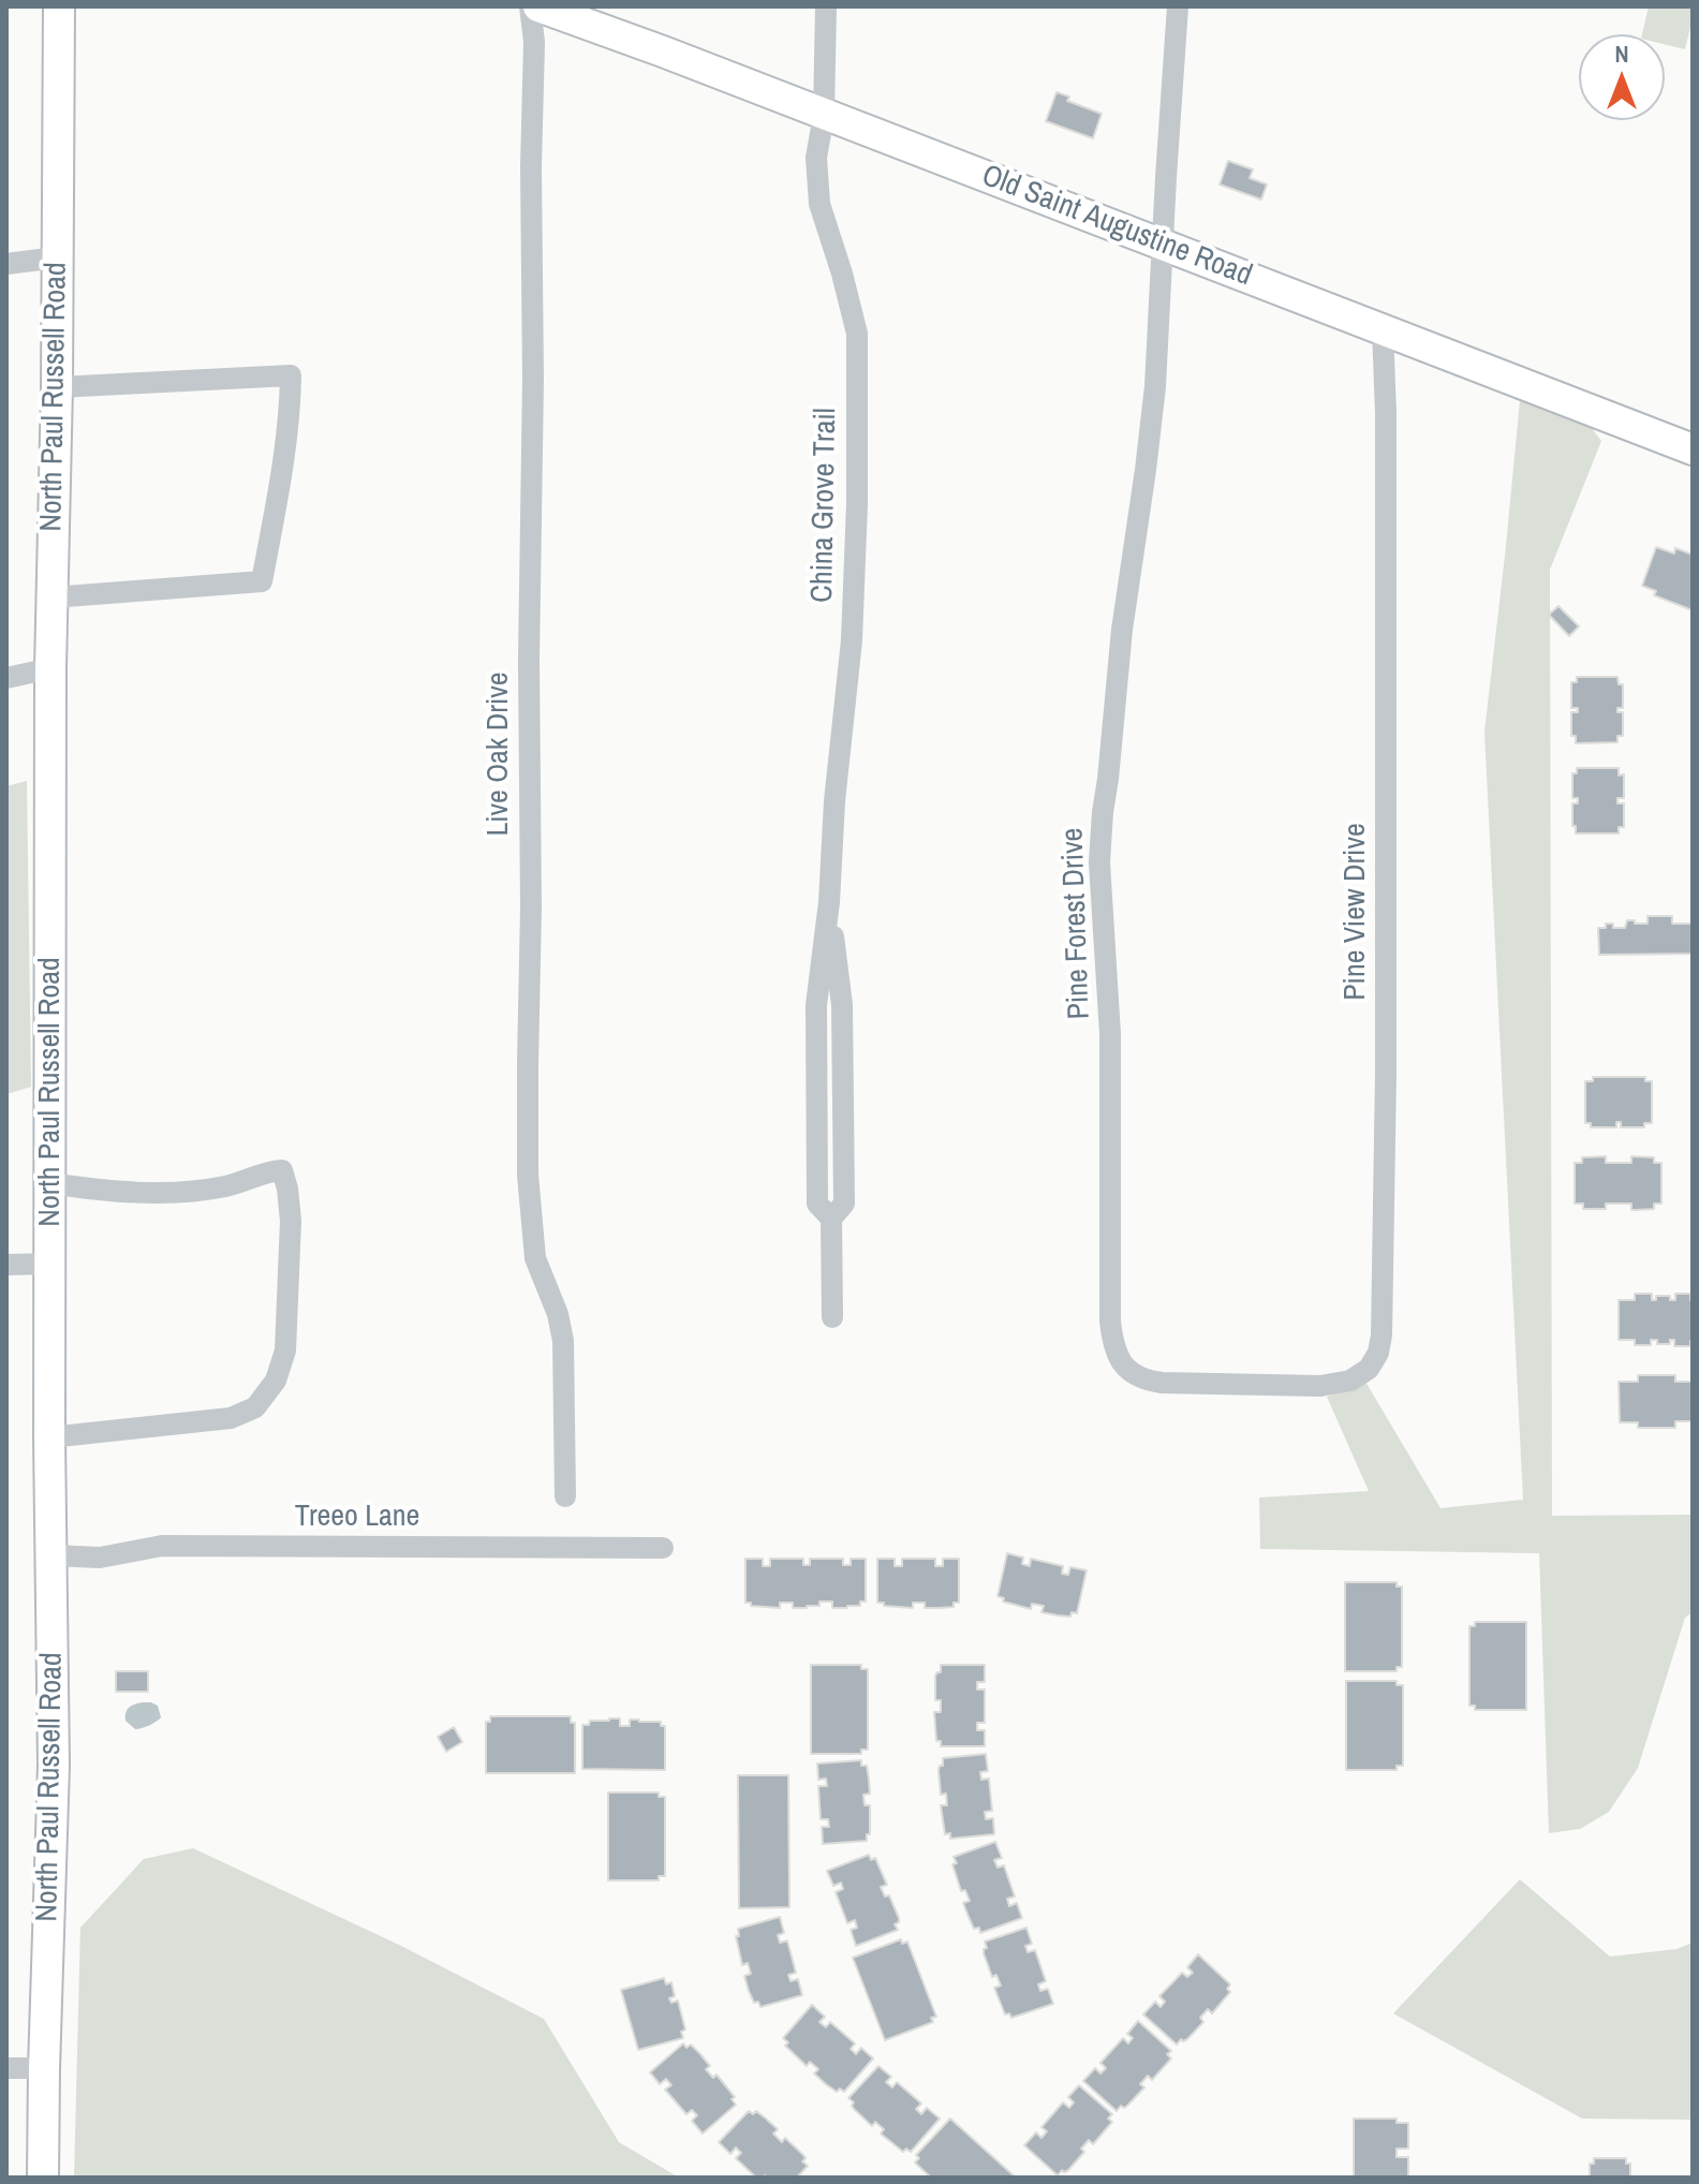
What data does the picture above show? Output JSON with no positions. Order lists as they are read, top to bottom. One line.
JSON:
{"streets":{"street":["Old Saint Augustine Road","North Paul Russell Road","China Grove Trail","Live Oak Drive","Pine View Drive","Pine Forest Drive","Treeo Lane"]},"crossings":[["Old Saint Augustine Road","China Grove Trail"],["Old Saint Augustine Road","Pine View Drive"],["Old Saint Augustine Road","Pine Forest Drive"],["North Paul Russell Road","Treeo Lane"],["Pine View Drive","Pine Forest Drive"]],"north":"top"}
